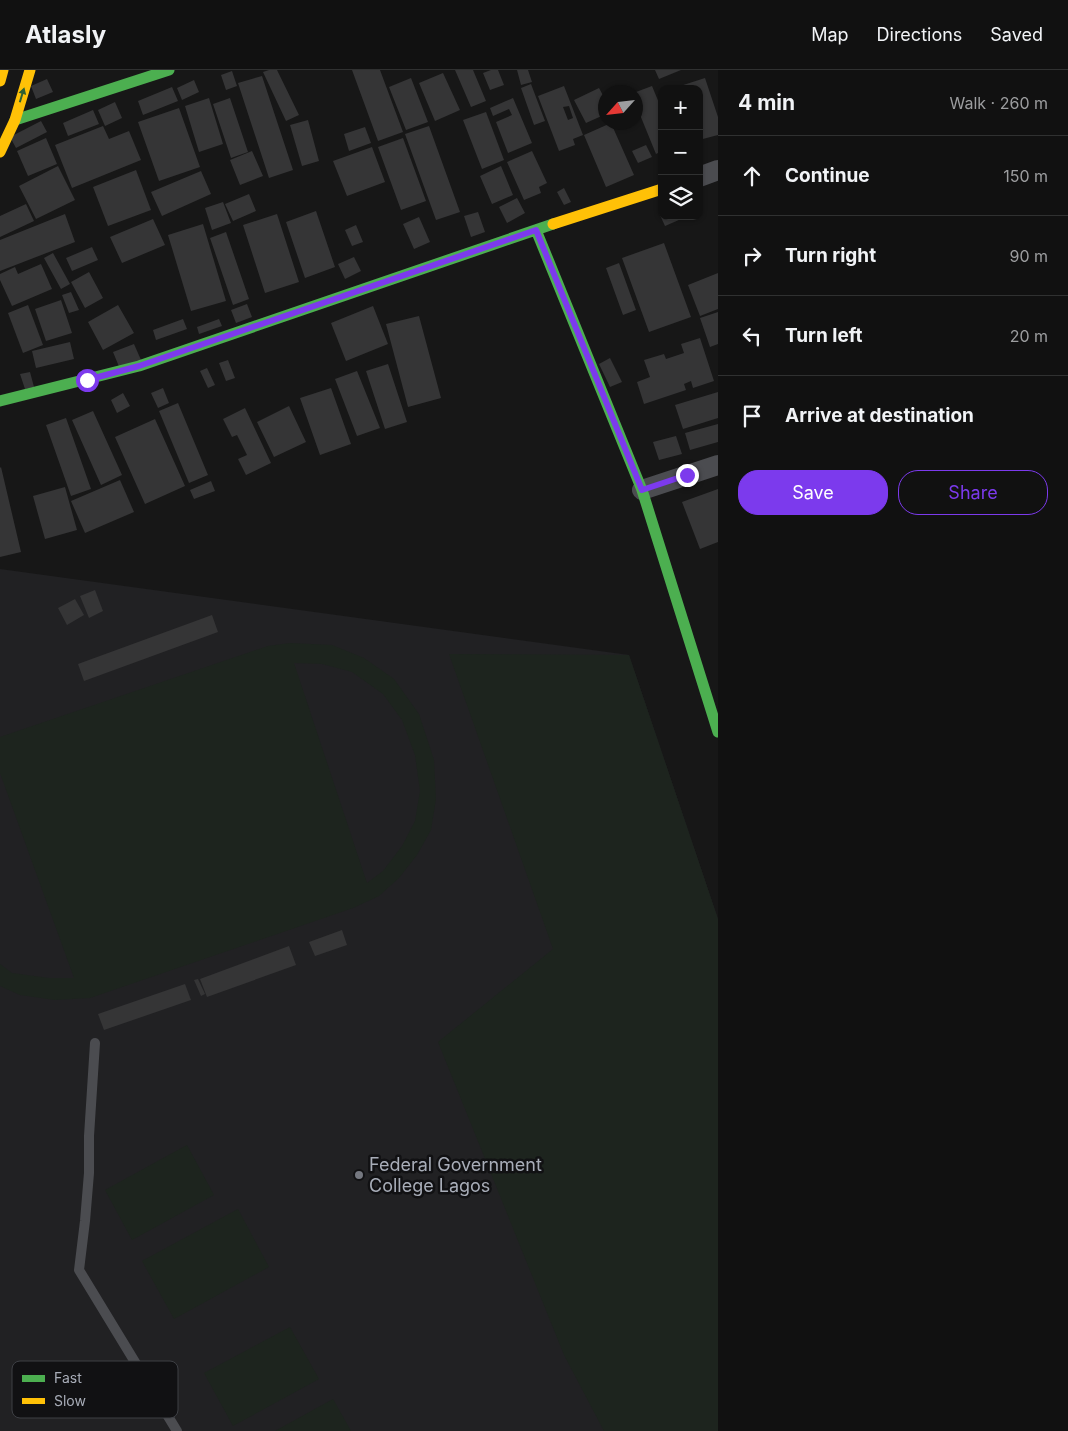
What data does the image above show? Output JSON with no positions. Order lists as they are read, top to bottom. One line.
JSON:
{"places":["Federal Government College Lagos"],"legend":["Fast","Slow"],"north":"bottom left","page":{"header":"Atlasly","nav":["Map","Directions","Saved"],"heading":["4 min","Walk · 260 m"],"map_buttons":["+","−"],"list":[["Continue","150 m"],["Turn right","90 m"],["Turn left","20 m"],"Arrive at destination"],"buttons":["Save","Share"]}}
